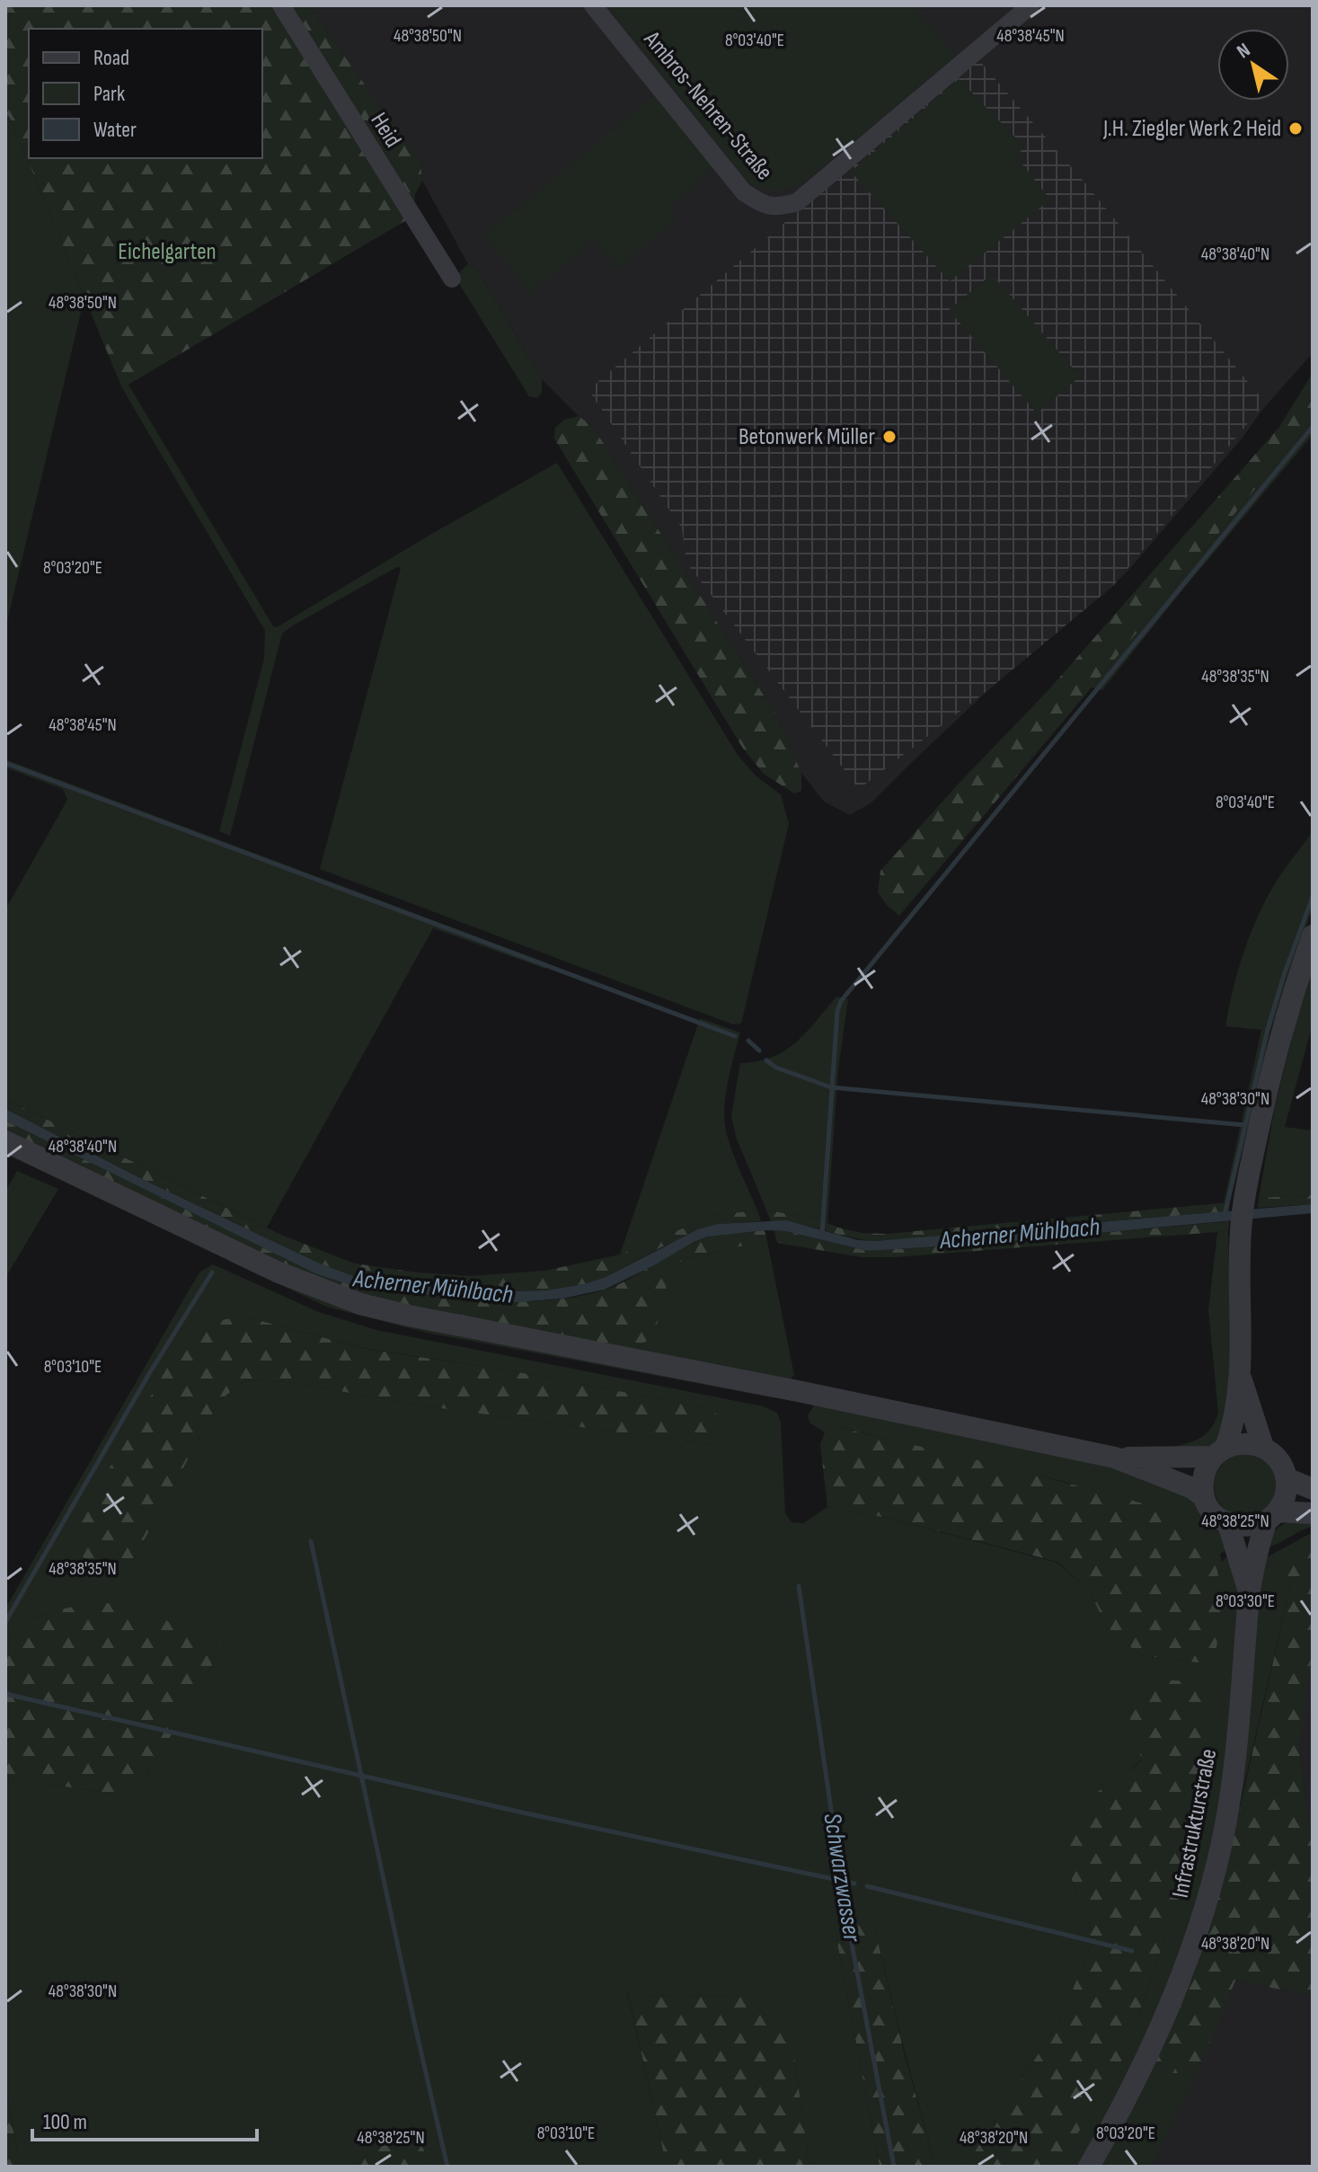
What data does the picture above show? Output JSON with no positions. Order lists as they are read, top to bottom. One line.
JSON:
{"streets":{"street":["Ambros-Nehren-Straße","Heid","Infrastrukturstraße"]},"water":["Acherner Mühlbach","Schwarzwasser"],"parks":["Eichelgarten"],"places":["J.H. Ziegler Werk 2 Heid","Betonwerk Müller"],"legend":["Road","Park","Water"],"scale_bar":"100 m","north":"top left","coordinates":["48°38'50\"N","48°38'45\"N","8°03'40\"E","48°38'40\"N","8°03'20\"E","48°38'35\"N","48°38'30\"N","8°03'10\"E","48°38'25\"N","8°03'30\"E","48°38'20\"N"]}
